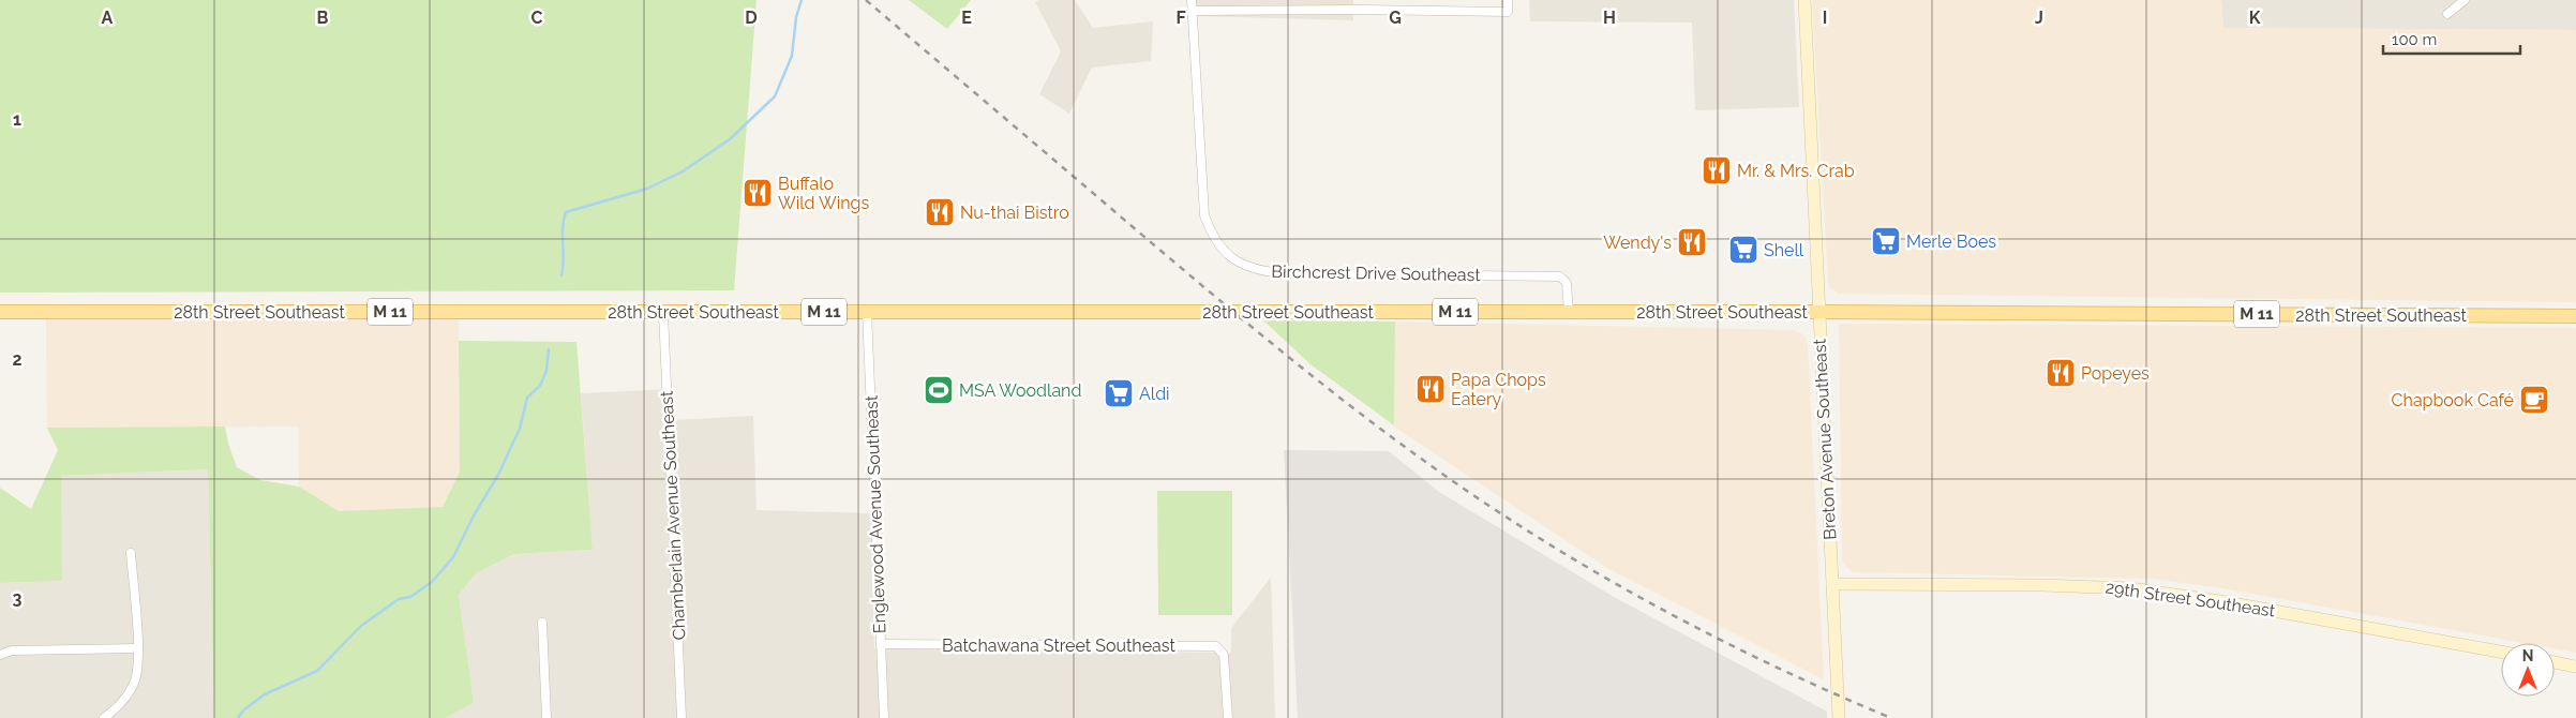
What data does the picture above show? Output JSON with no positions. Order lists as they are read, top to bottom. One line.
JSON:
{"streets":{"main road":["28th Street Southeast","M 11","Breton Avenue Southeast","29th Street Southeast"],"street":["Birchcrest Drive Southeast","Englewood Avenue Southeast","Chamberlain Avenue Southeast","Batchawana Street Southeast"]},"crossings":[["Birchcrest Drive Southeast","28th Street Southeast"],["28th Street Southeast","Breton Avenue Southeast"],["28th Street Southeast","Englewood Avenue Southeast"],["28th Street Southeast","Chamberlain Avenue Southeast"],["Breton Avenue Southeast","29th Street Southeast"],["Englewood Avenue Southeast","Batchawana Street Southeast"]],"places":{"restaurant":["Mr. & Mrs. Crab","Buffalo Wild Wings","Nu-thai Bistro","Wendy's","Popeyes","Papa Chops Eatery"],"supermarket":["Merle Boes","Shell","Aldi"],"sports":["MSA Woodland"],"cafe":["Chapbook Café"]},"scale_bar":"100 m","north":"top","grid":{"columns":["A","B","C","D","E","F","G","H","I","J","K"],"rows":["1","2","3"]}}
